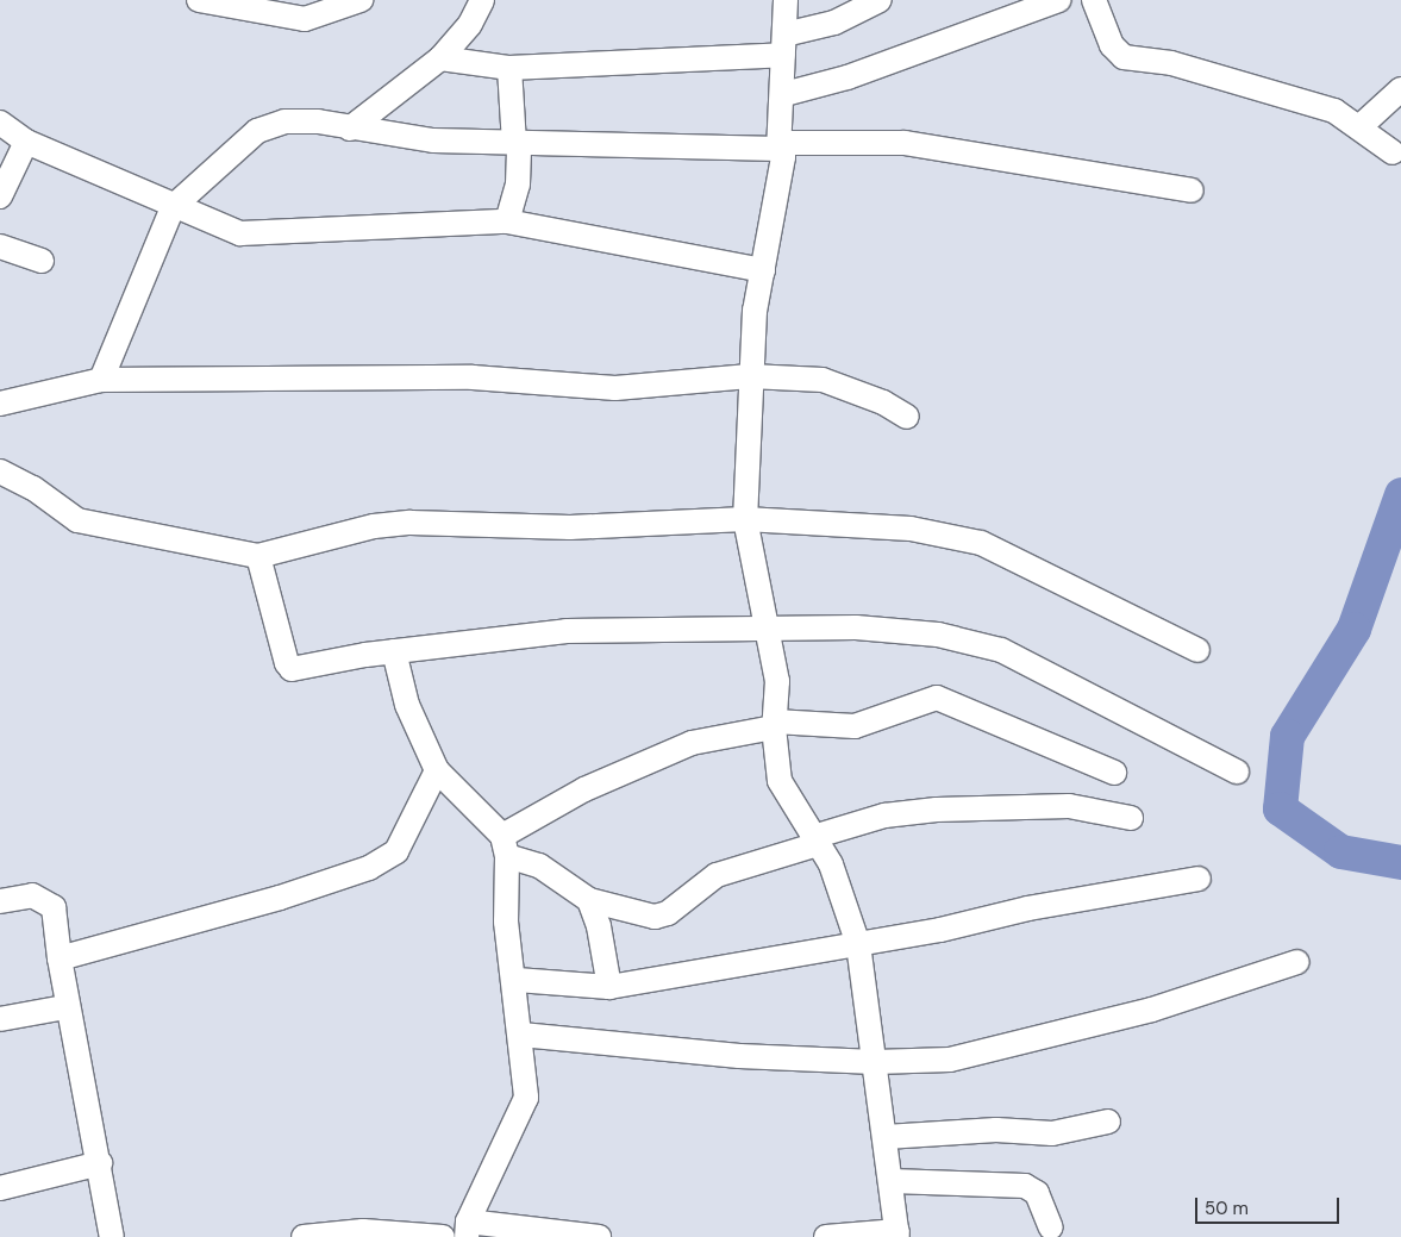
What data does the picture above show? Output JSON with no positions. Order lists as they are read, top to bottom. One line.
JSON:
{"scale_bar":"50 m"}
